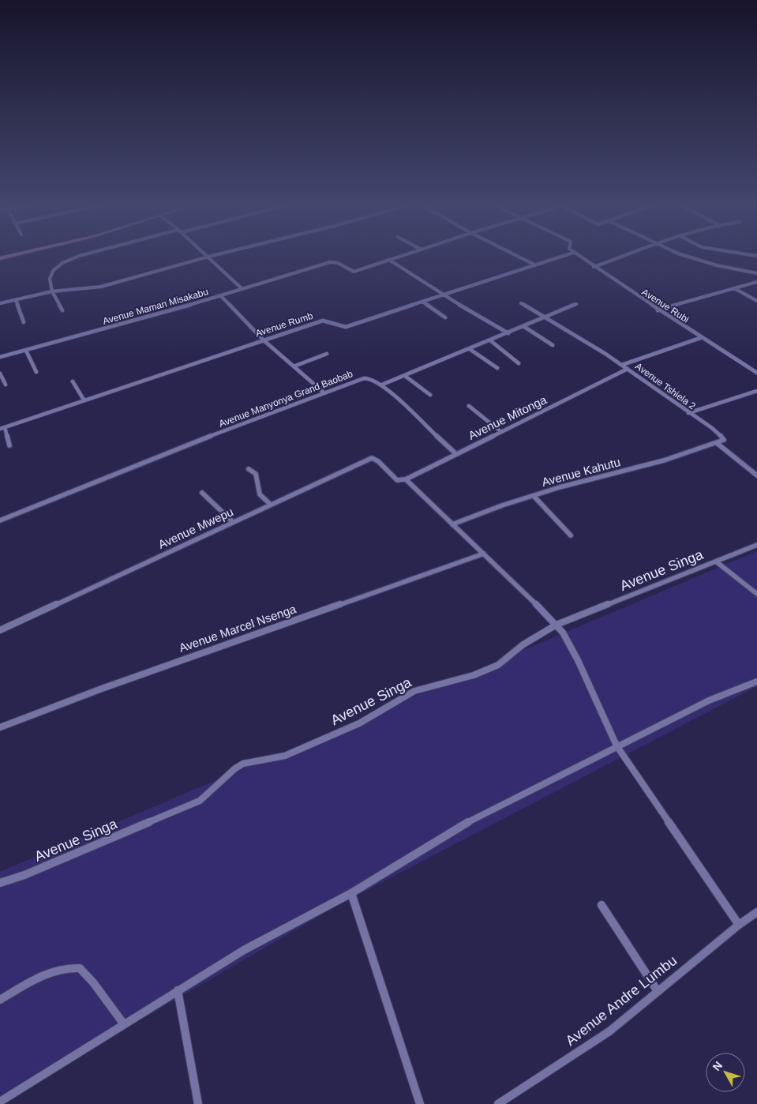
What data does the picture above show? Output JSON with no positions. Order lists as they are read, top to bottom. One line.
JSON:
{"streets":{"street":["Avenue Rubi","Avenue Maman Misakabu","Avenue Rumb","Avenue Tshiela 2","Avenue Manyonya Grand Baobab","Avenue Mitonga","Avenue Kahutu","Avenue Mwepu","Avenue Singa","Avenue Marcel Nsenga","Avenue Andre Lumbu"]},"crossings":[["Avenue Tshiela 2","Avenue Mitonga"],["Avenue Tshiela 2","Avenue Kahutu"]],"north":"top left"}
